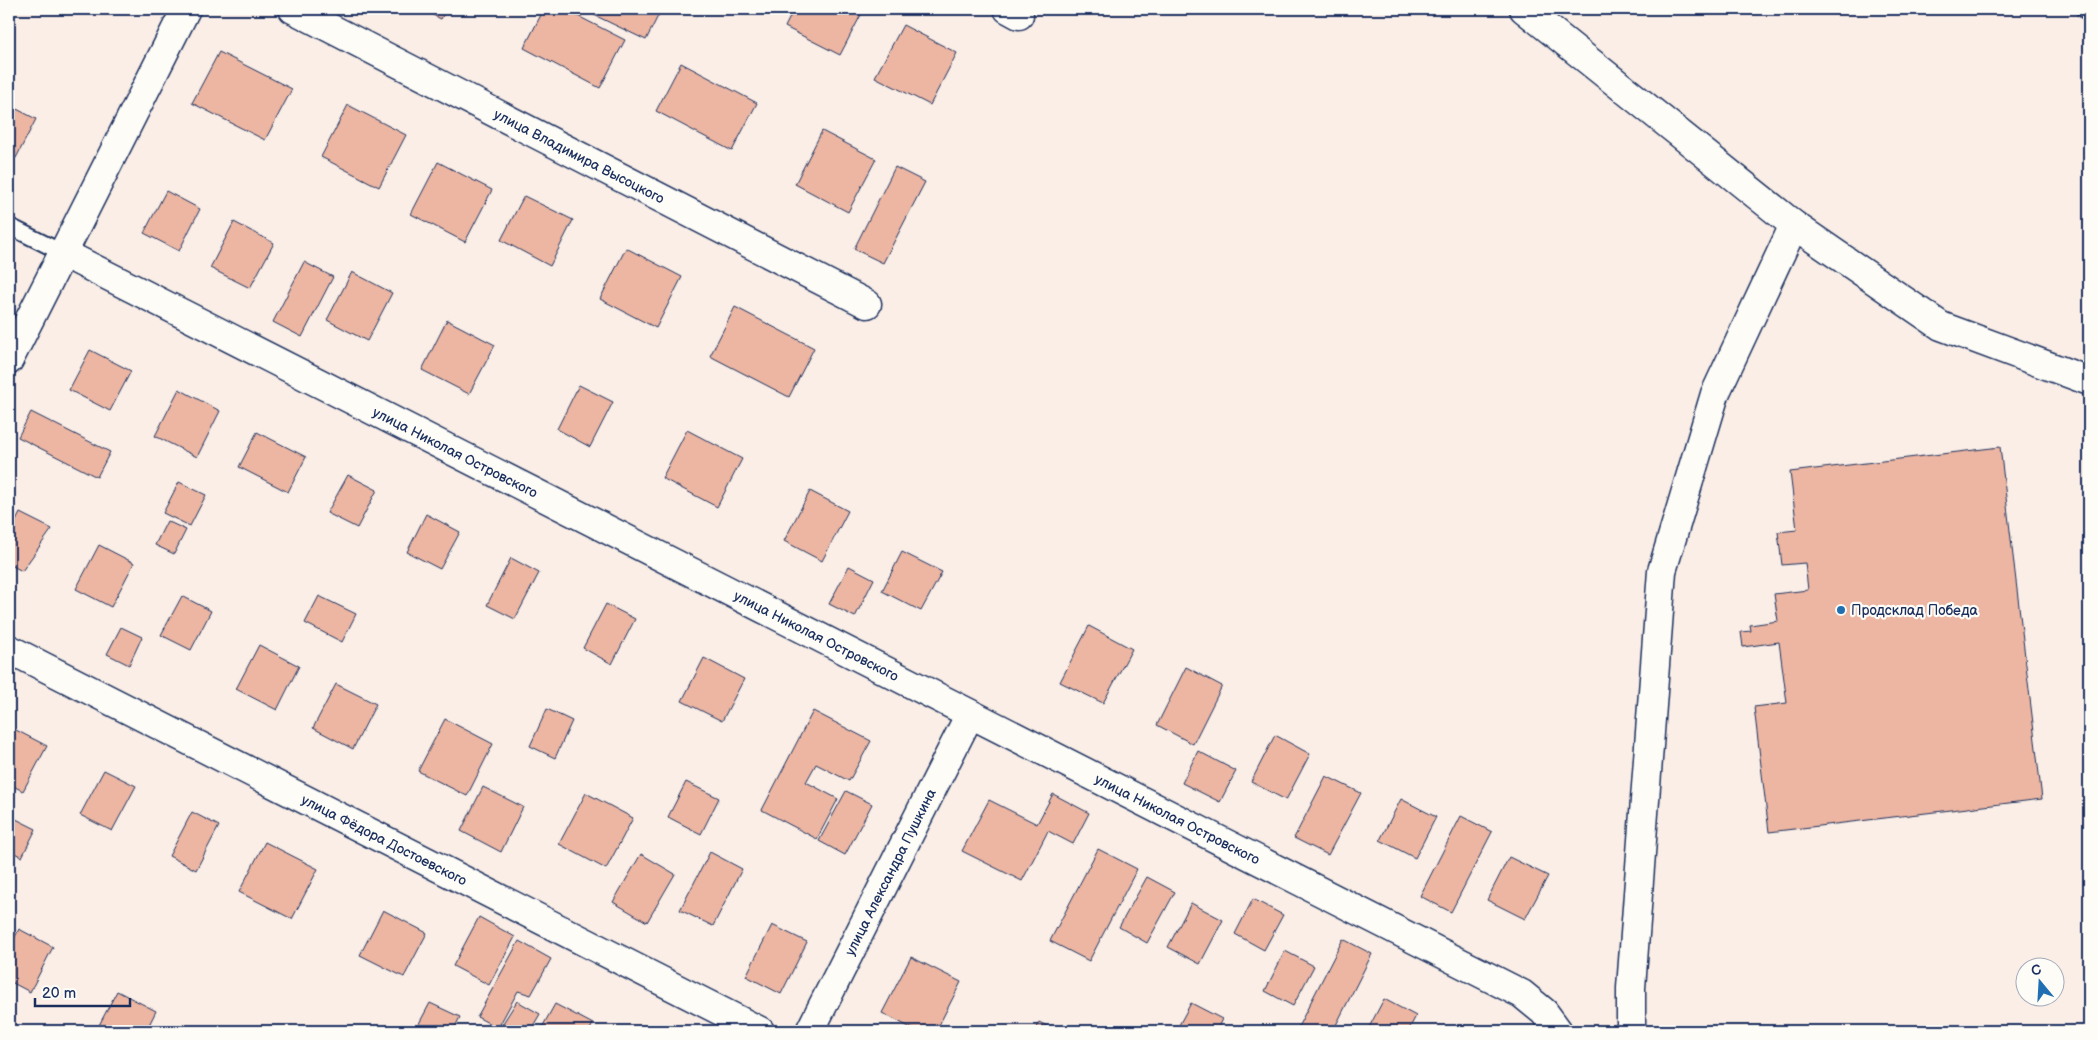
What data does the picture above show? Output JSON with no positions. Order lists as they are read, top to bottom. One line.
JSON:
{"streets":{"street":["улица Владимира Высоцкого","улица Николая Островского","улица Фёдора Достоевского","улица Александра Пушкина"]},"crossings":[["улица Николая Островского","улица Александра Пушкина"]],"places":["Продсклад Победа"],"scale_bar":"20 m","north":"top"}
